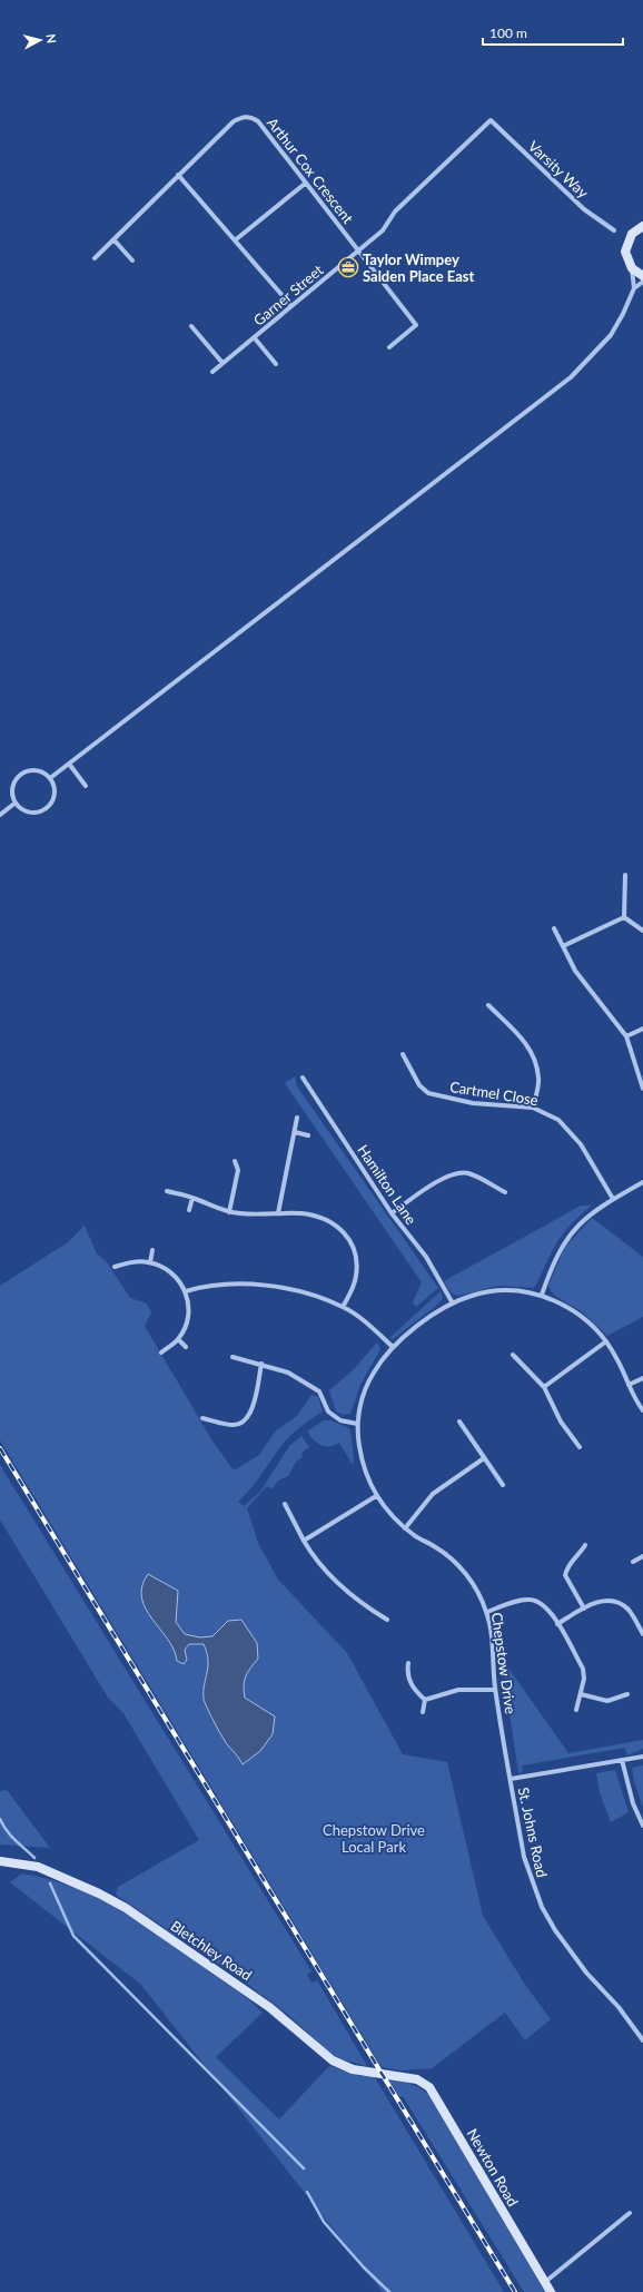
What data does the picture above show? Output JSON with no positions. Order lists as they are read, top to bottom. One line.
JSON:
{"streets":{"street":["Varsity Way","Arthur Cox Crescent","Garner Street","Cartmel Close","Hamilton Lane","Chepstow Drive","St. Johns Road","Bletchley Road","Newton Road"]},"crossings":[["Varsity Way","Garner Street"],["Arthur Cox Crescent","Garner Street"],["Hamilton Lane","Chepstow Drive"],["Chepstow Drive","St. Johns Road"],["Bletchley Road","Newton Road"]],"parks":["Chepstow Drive Local Park"],"places":{"office":["Taylor Wimpey Salden Place East"]},"scale_bar":"100 m","north":"right"}
